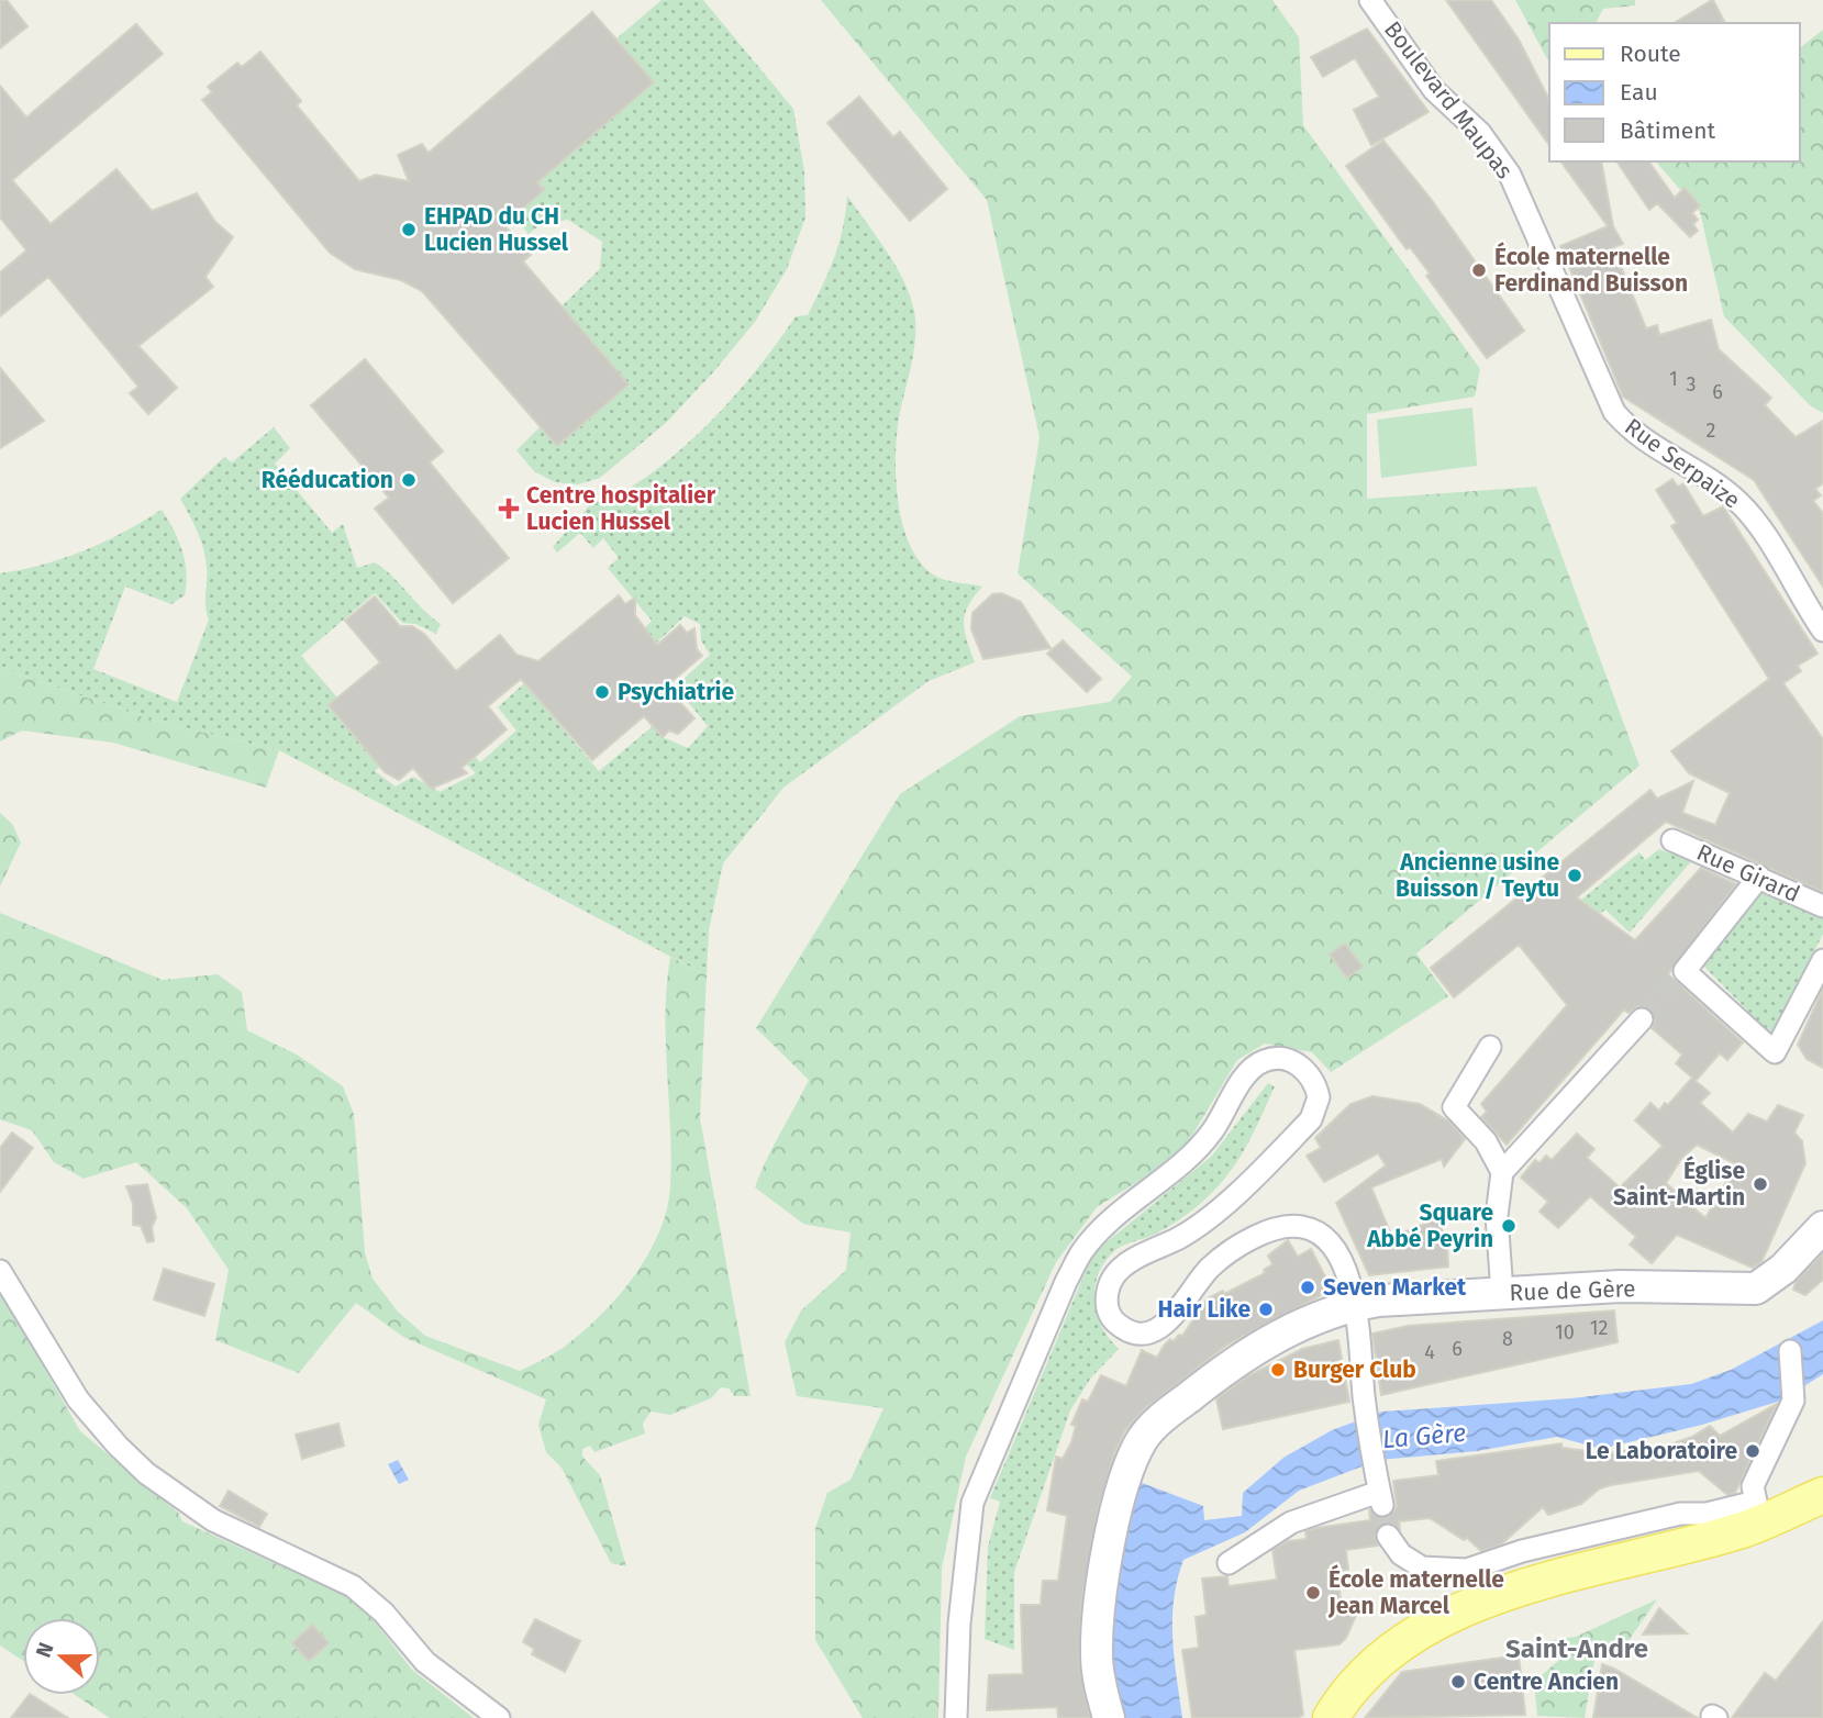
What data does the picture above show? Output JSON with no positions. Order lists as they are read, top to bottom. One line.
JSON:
{"streets":{"main road":["Rue de Gère"],"street":["Boulevard Maupas","Rue Serpaize","Rue Girard"]},"crossings":[["Boulevard Maupas","Rue Serpaize"]],"districts":["Saint-Andre"],"water":["La Gère"],"places":{"other":["EHPAD du CH Lucien Hussel","École maternelle Ferdinand Buisson","Rééducation","Psychiatrie","Ancienne usine Buisson / Teytu","Église Saint-Martin","Square Abbé Peyrin","Seven Market","Hair Like","Burger Club","Le Laboratoire","École maternelle Jean Marcel","Centre Ancien"],"health":["Centre hospitalier Lucien Hussel"]},"house_numbers":["1","3","6","2","12","10","8","6","4"],"legend":["Route","Eau","Bâtiment"],"north":"left"}
